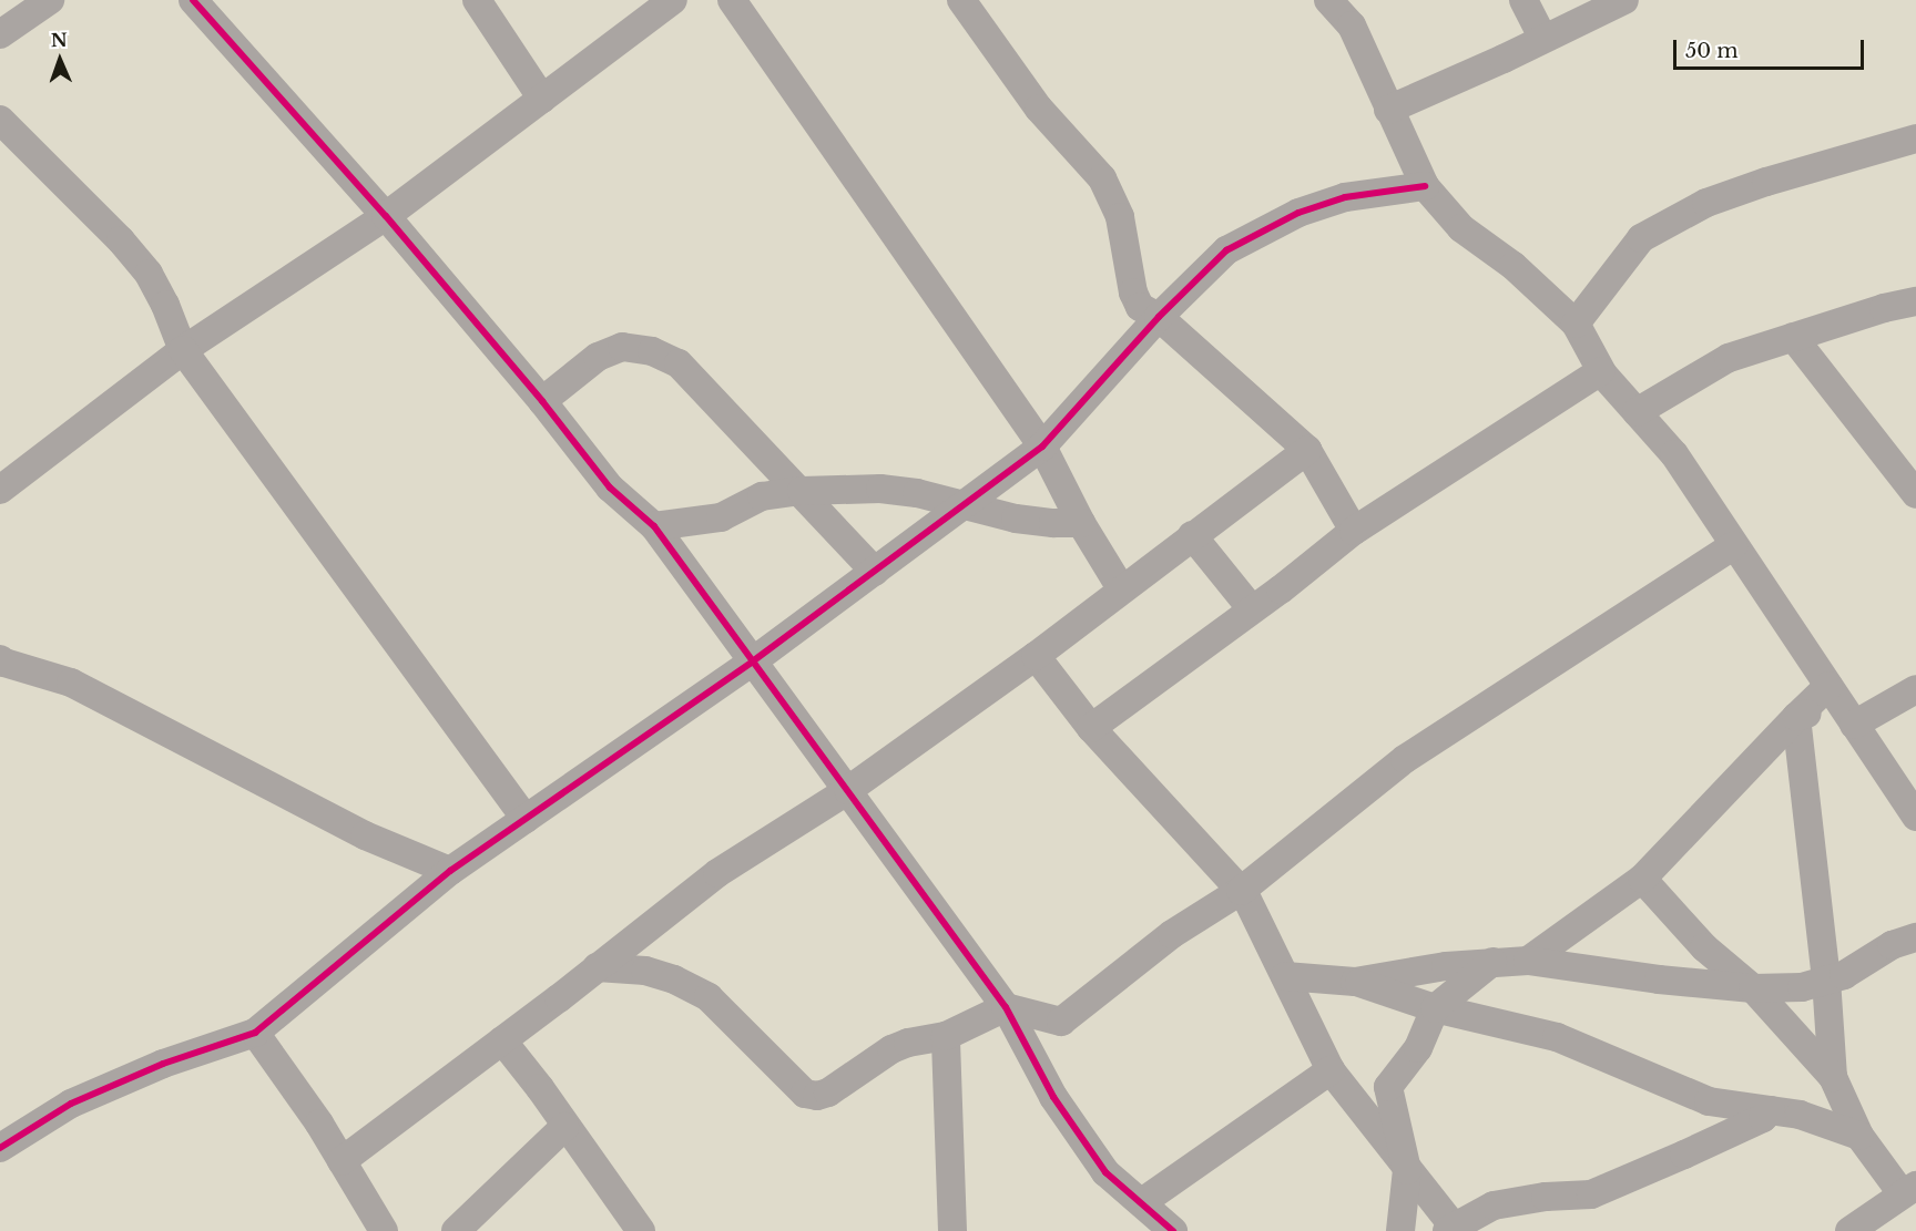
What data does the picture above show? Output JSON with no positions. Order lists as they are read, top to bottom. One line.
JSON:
{"scale_bar":"50 m","north":"top"}
